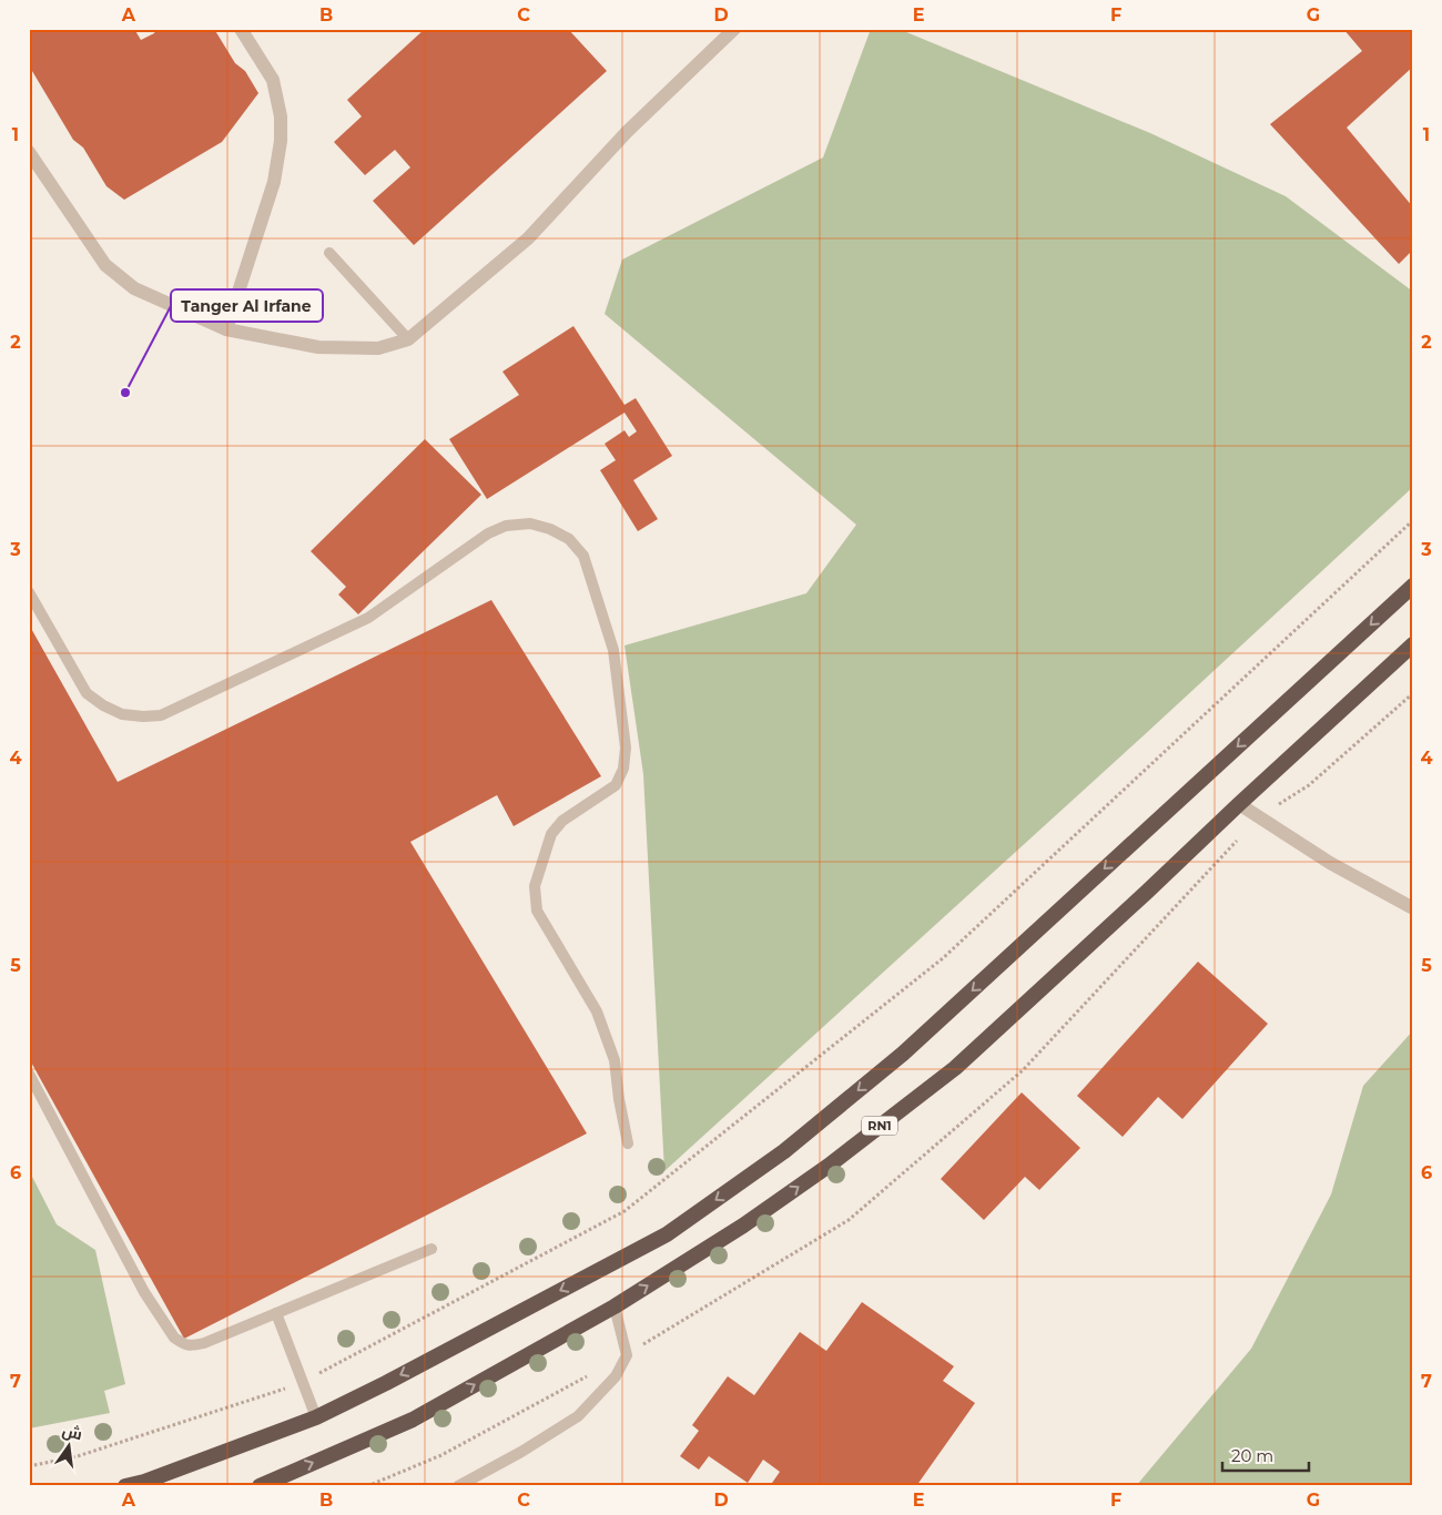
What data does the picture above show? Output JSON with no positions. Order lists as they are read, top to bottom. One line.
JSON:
{"streets":{"highway":["RN1"]},"places":["Tanger Al Irfane"],"scale_bar":"20 m","north":"top","grid":{"columns":["A","B","C","D","E","F","G"],"rows":["1","2","3","4","5","6","7"]}}
